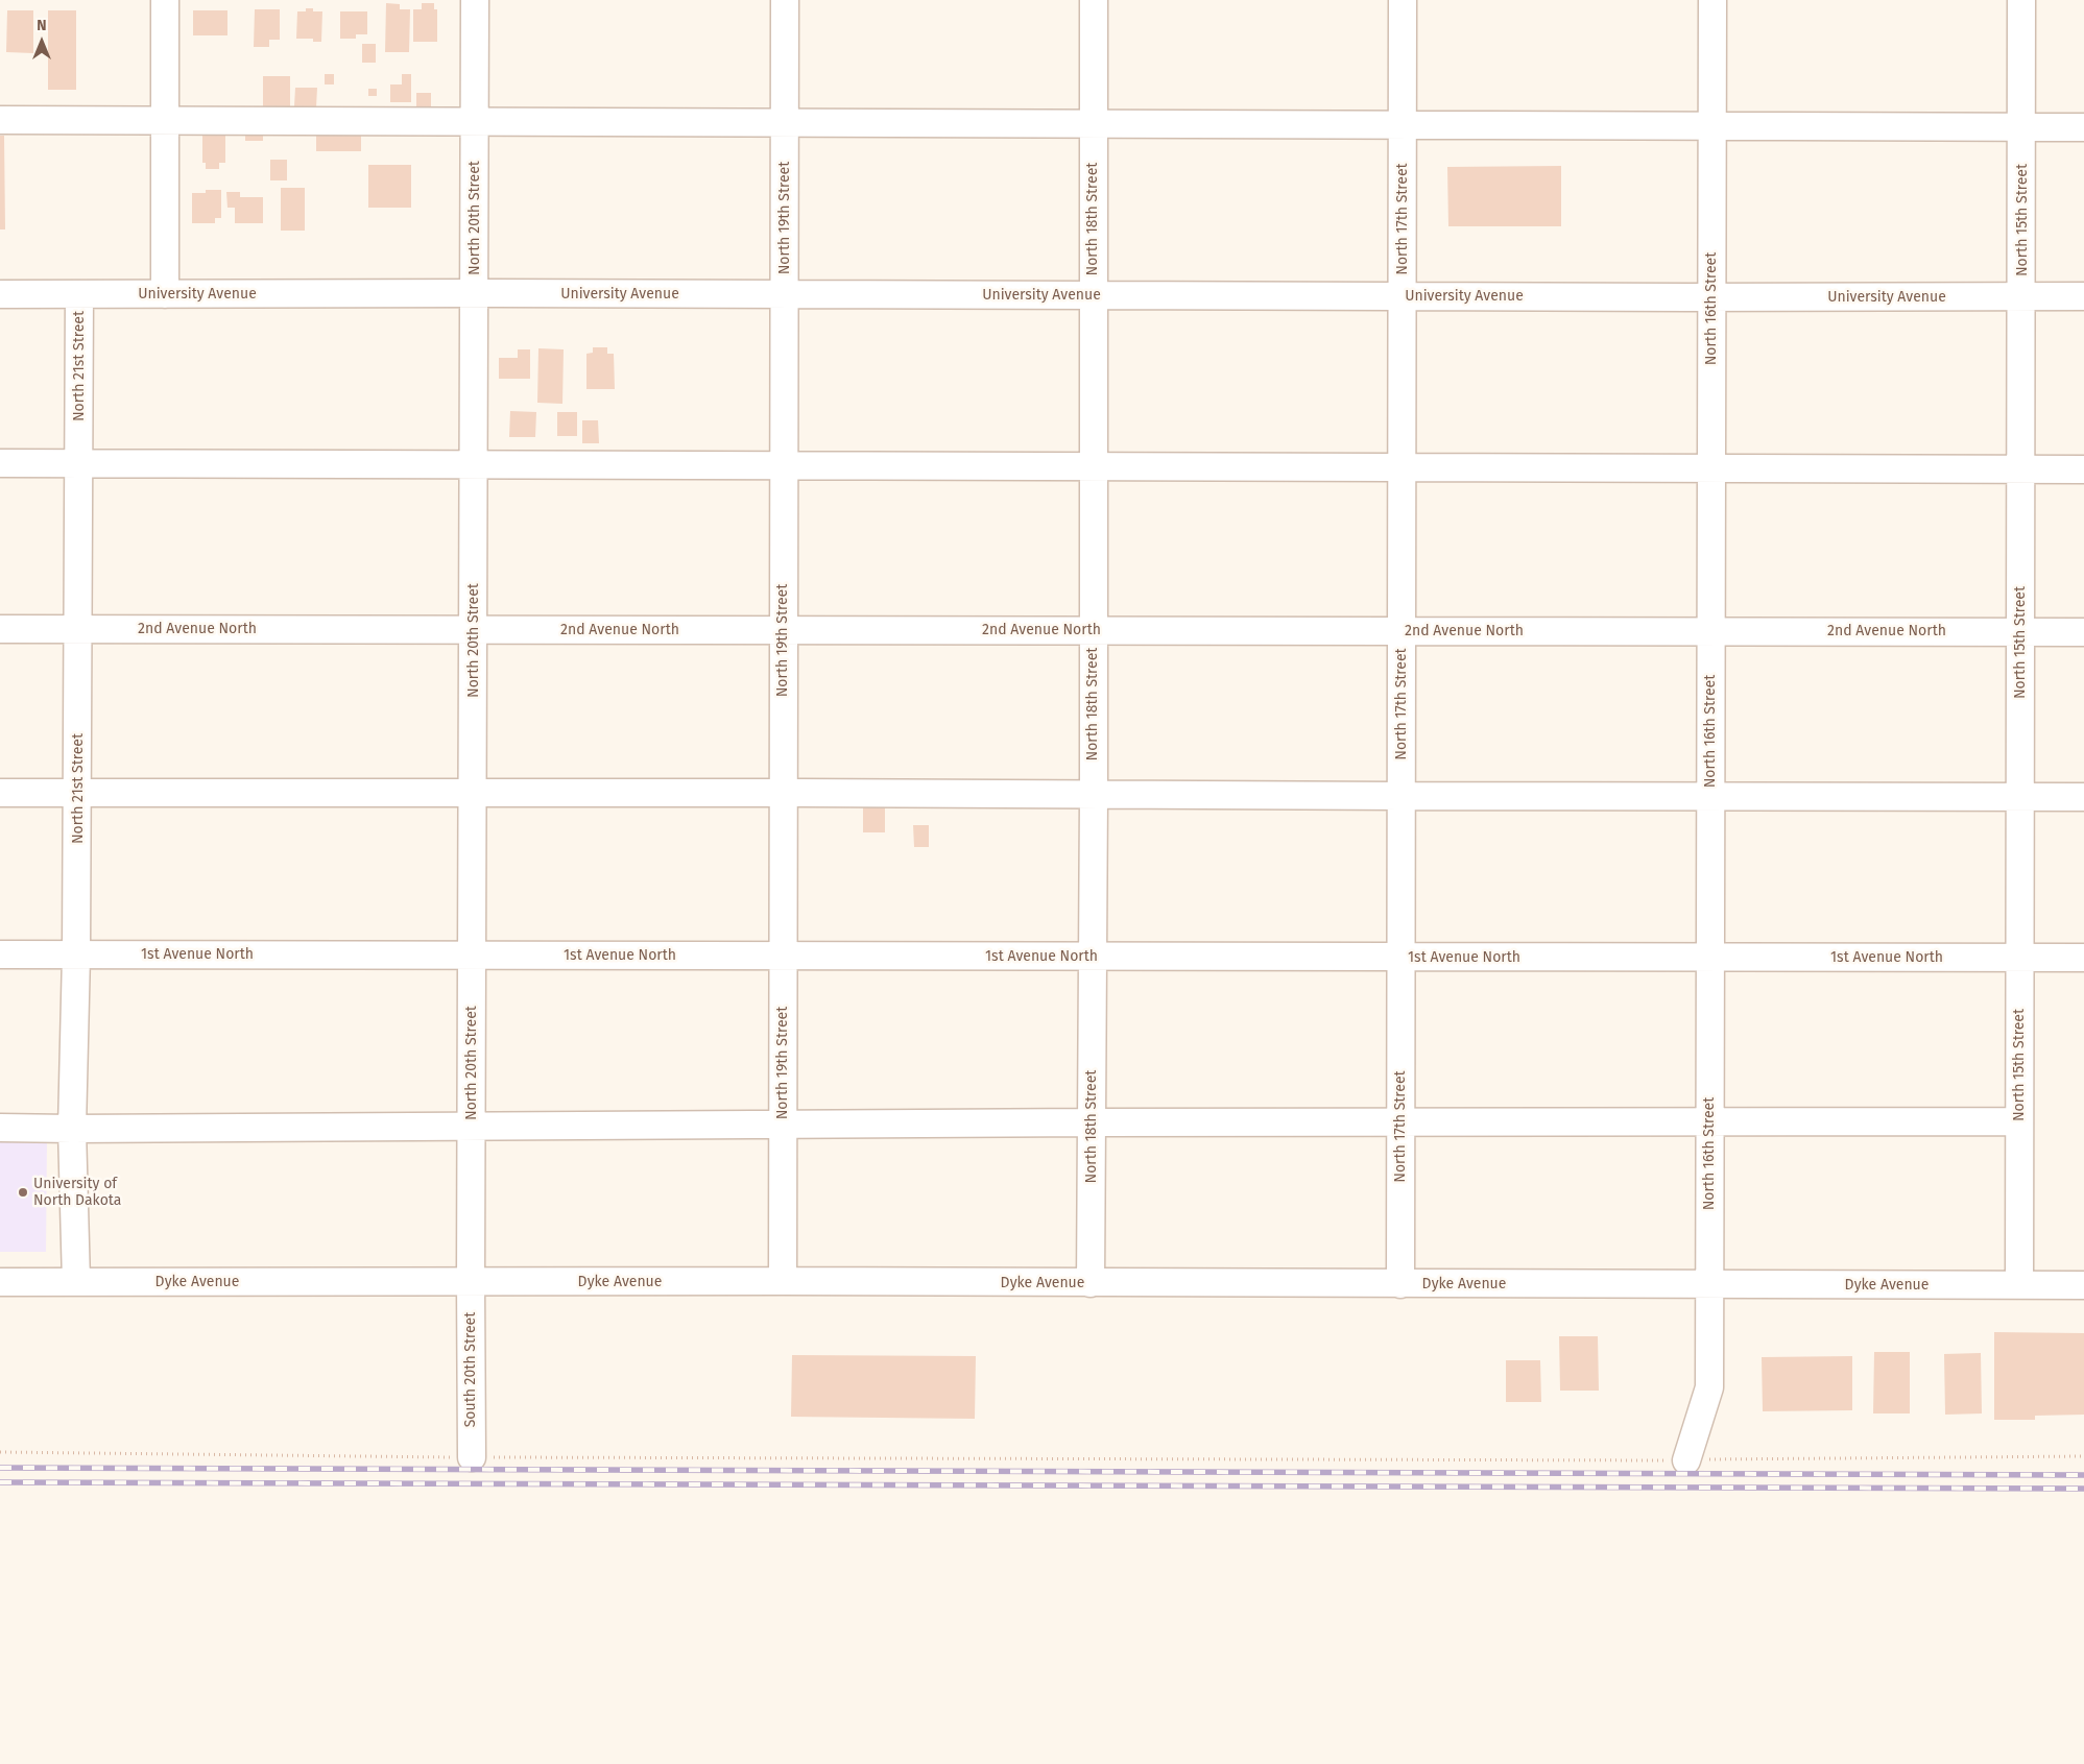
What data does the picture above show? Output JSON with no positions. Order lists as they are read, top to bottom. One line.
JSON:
{"streets":{"street":["North 20th Street","North 19th Street","North 18th Street","North 17th Street","North 15th Street","University Avenue","North 16th Street","North 21st Street","2nd Avenue North","1st Avenue North","Dyke Avenue","South 20th Street"]},"crossings":[["North 20th Street","University Avenue"],["North 20th Street","2nd Avenue North"],["North 20th Street","1st Avenue North"],["North 20th Street","Dyke Avenue"],["North 20th Street","South 20th Street"],["North 19th Street","University Avenue"],["North 19th Street","2nd Avenue North"],["North 19th Street","1st Avenue North"],["North 19th Street","Dyke Avenue"],["North 18th Street","University Avenue"],["North 18th Street","2nd Avenue North"],["North 18th Street","1st Avenue North"],["North 18th Street","Dyke Avenue"],["North 17th Street","University Avenue"],["North 17th Street","2nd Avenue North"],["North 17th Street","1st Avenue North"],["North 17th Street","Dyke Avenue"],["North 15th Street","University Avenue"],["North 15th Street","2nd Avenue North"],["North 15th Street","1st Avenue North"],["North 15th Street","Dyke Avenue"],["University Avenue","North 16th Street"],["University Avenue","North 21st Street"],["North 16th Street","2nd Avenue North"],["North 16th Street","1st Avenue North"],["North 16th Street","Dyke Avenue"],["North 21st Street","2nd Avenue North"],["North 21st Street","1st Avenue North"],["North 21st Street","Dyke Avenue"],["Dyke Avenue","South 20th Street"]],"places":["University of North Dakota"],"north":"top"}
